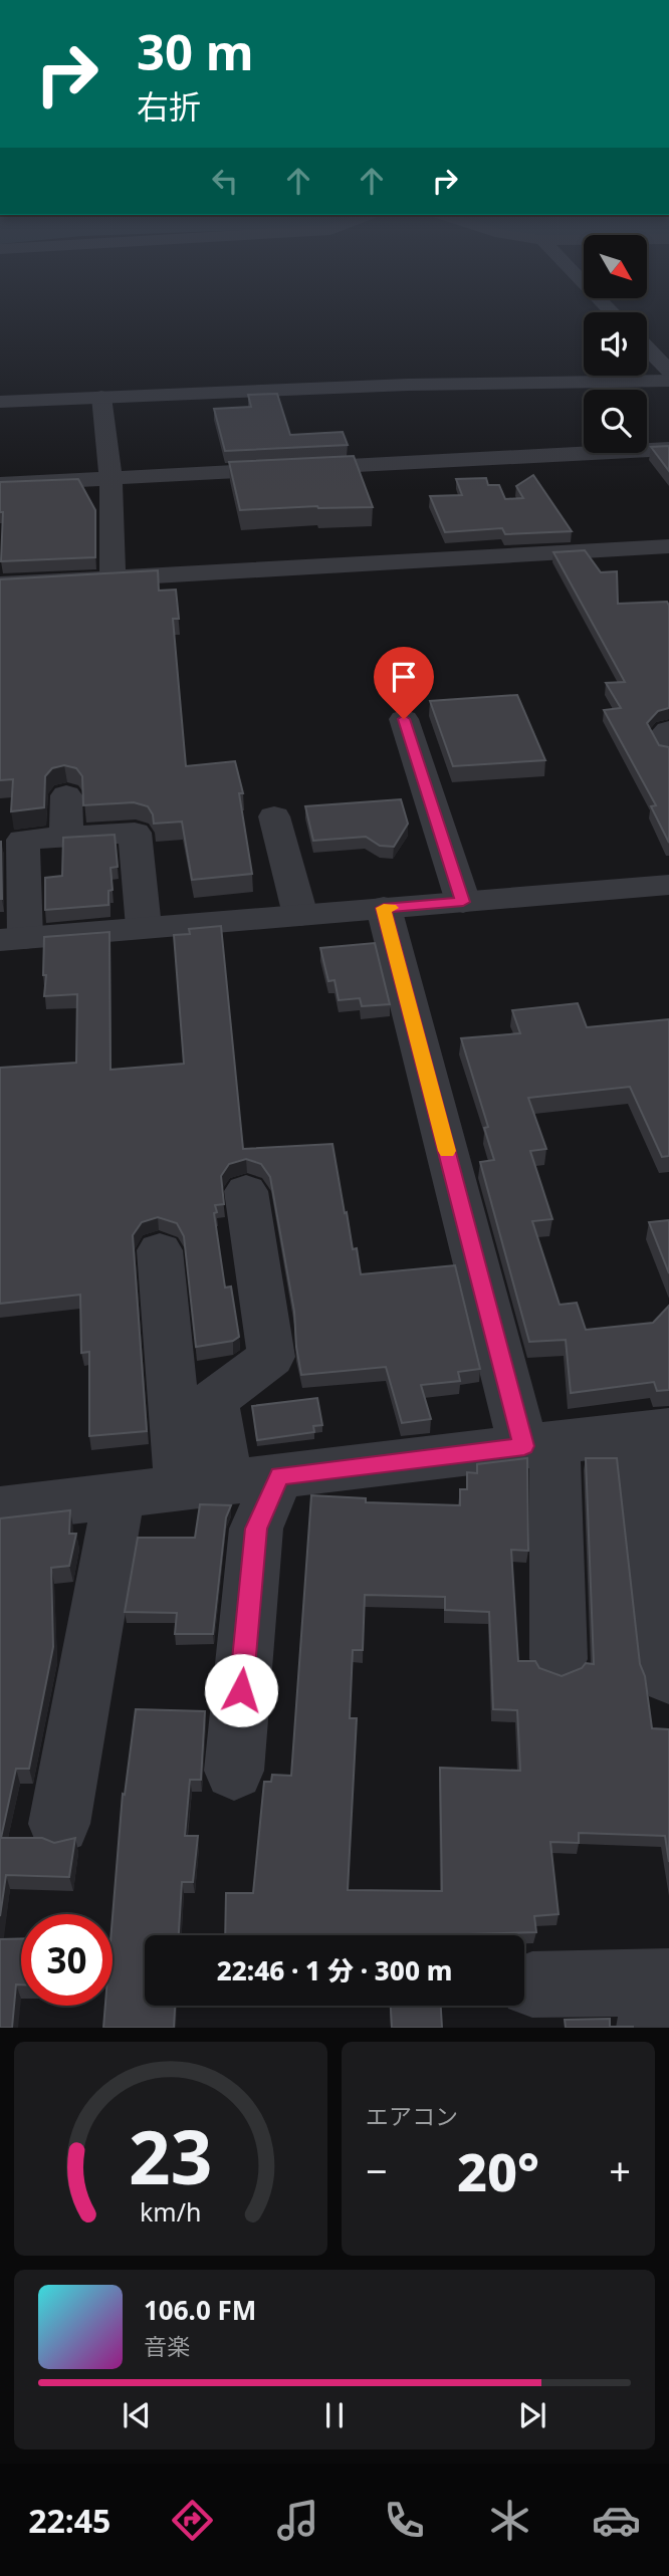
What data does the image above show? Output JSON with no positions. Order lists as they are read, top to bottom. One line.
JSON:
{"north":"bottom right","page":{"turn":["30 m","右折"],"limit":"30","trip":"22:46 · 1 分 · 300 m","tile":"エアコン","heat":["−","20°","+"],"song":["106.0 FM","音楽"],"tabs":"22:45","gauge":["23","km/h"]}}
